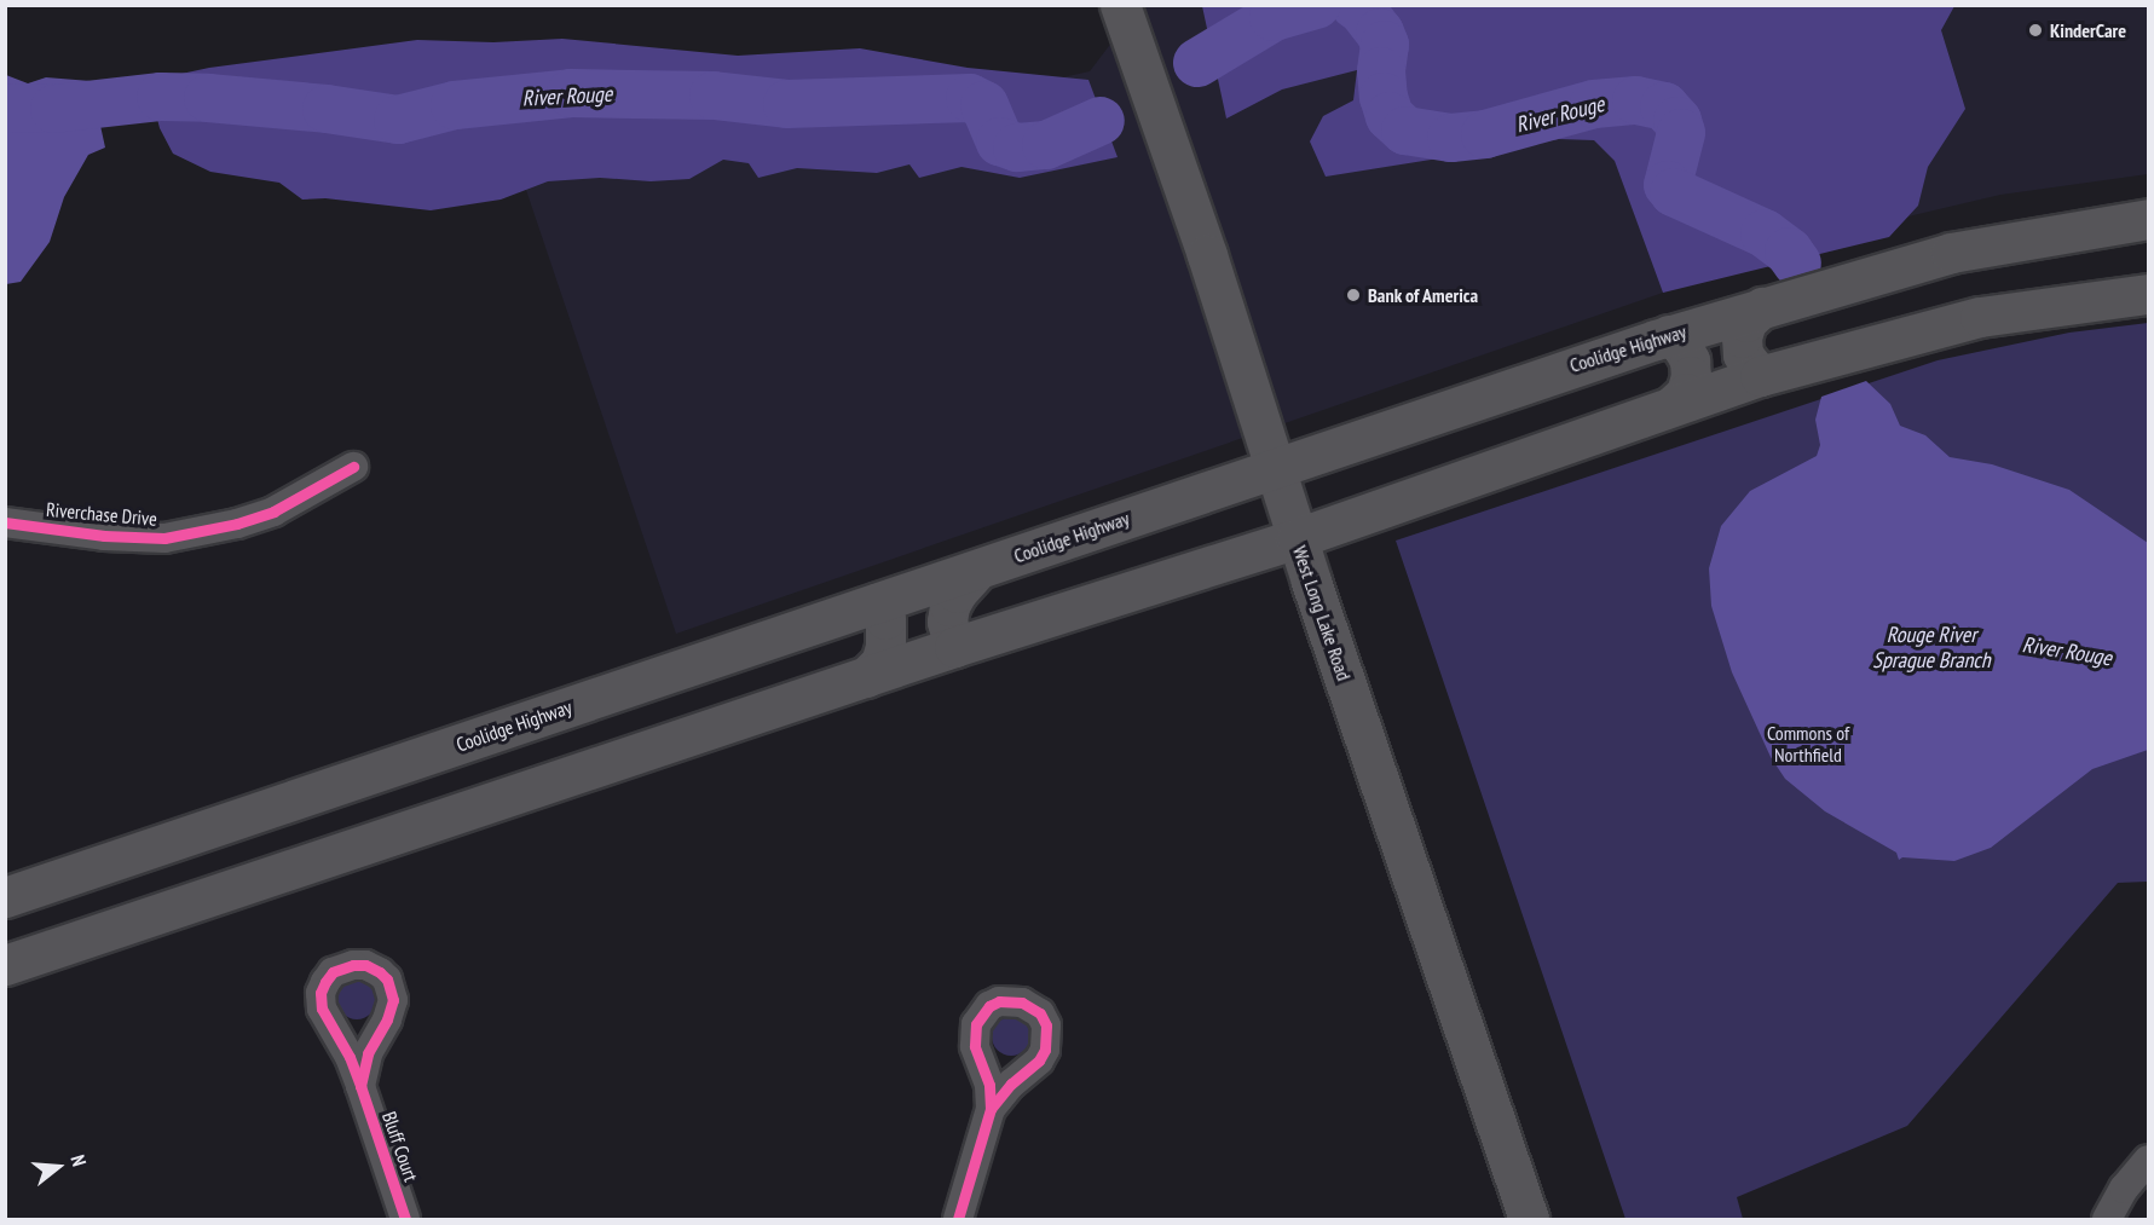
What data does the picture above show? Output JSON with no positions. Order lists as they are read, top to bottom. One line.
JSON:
{"streets":{"main road":["Coolidge Highway","West Long Lake Road"],"street":["Riverchase Drive","Bluff Court"]},"crossings":[["Coolidge Highway","West Long Lake Road"]],"water":["River Rouge","Rouge River Sprague Branch"],"parks":["Commons of Northfield"],"places":["KinderCare","Bank of America"],"north":"right"}
